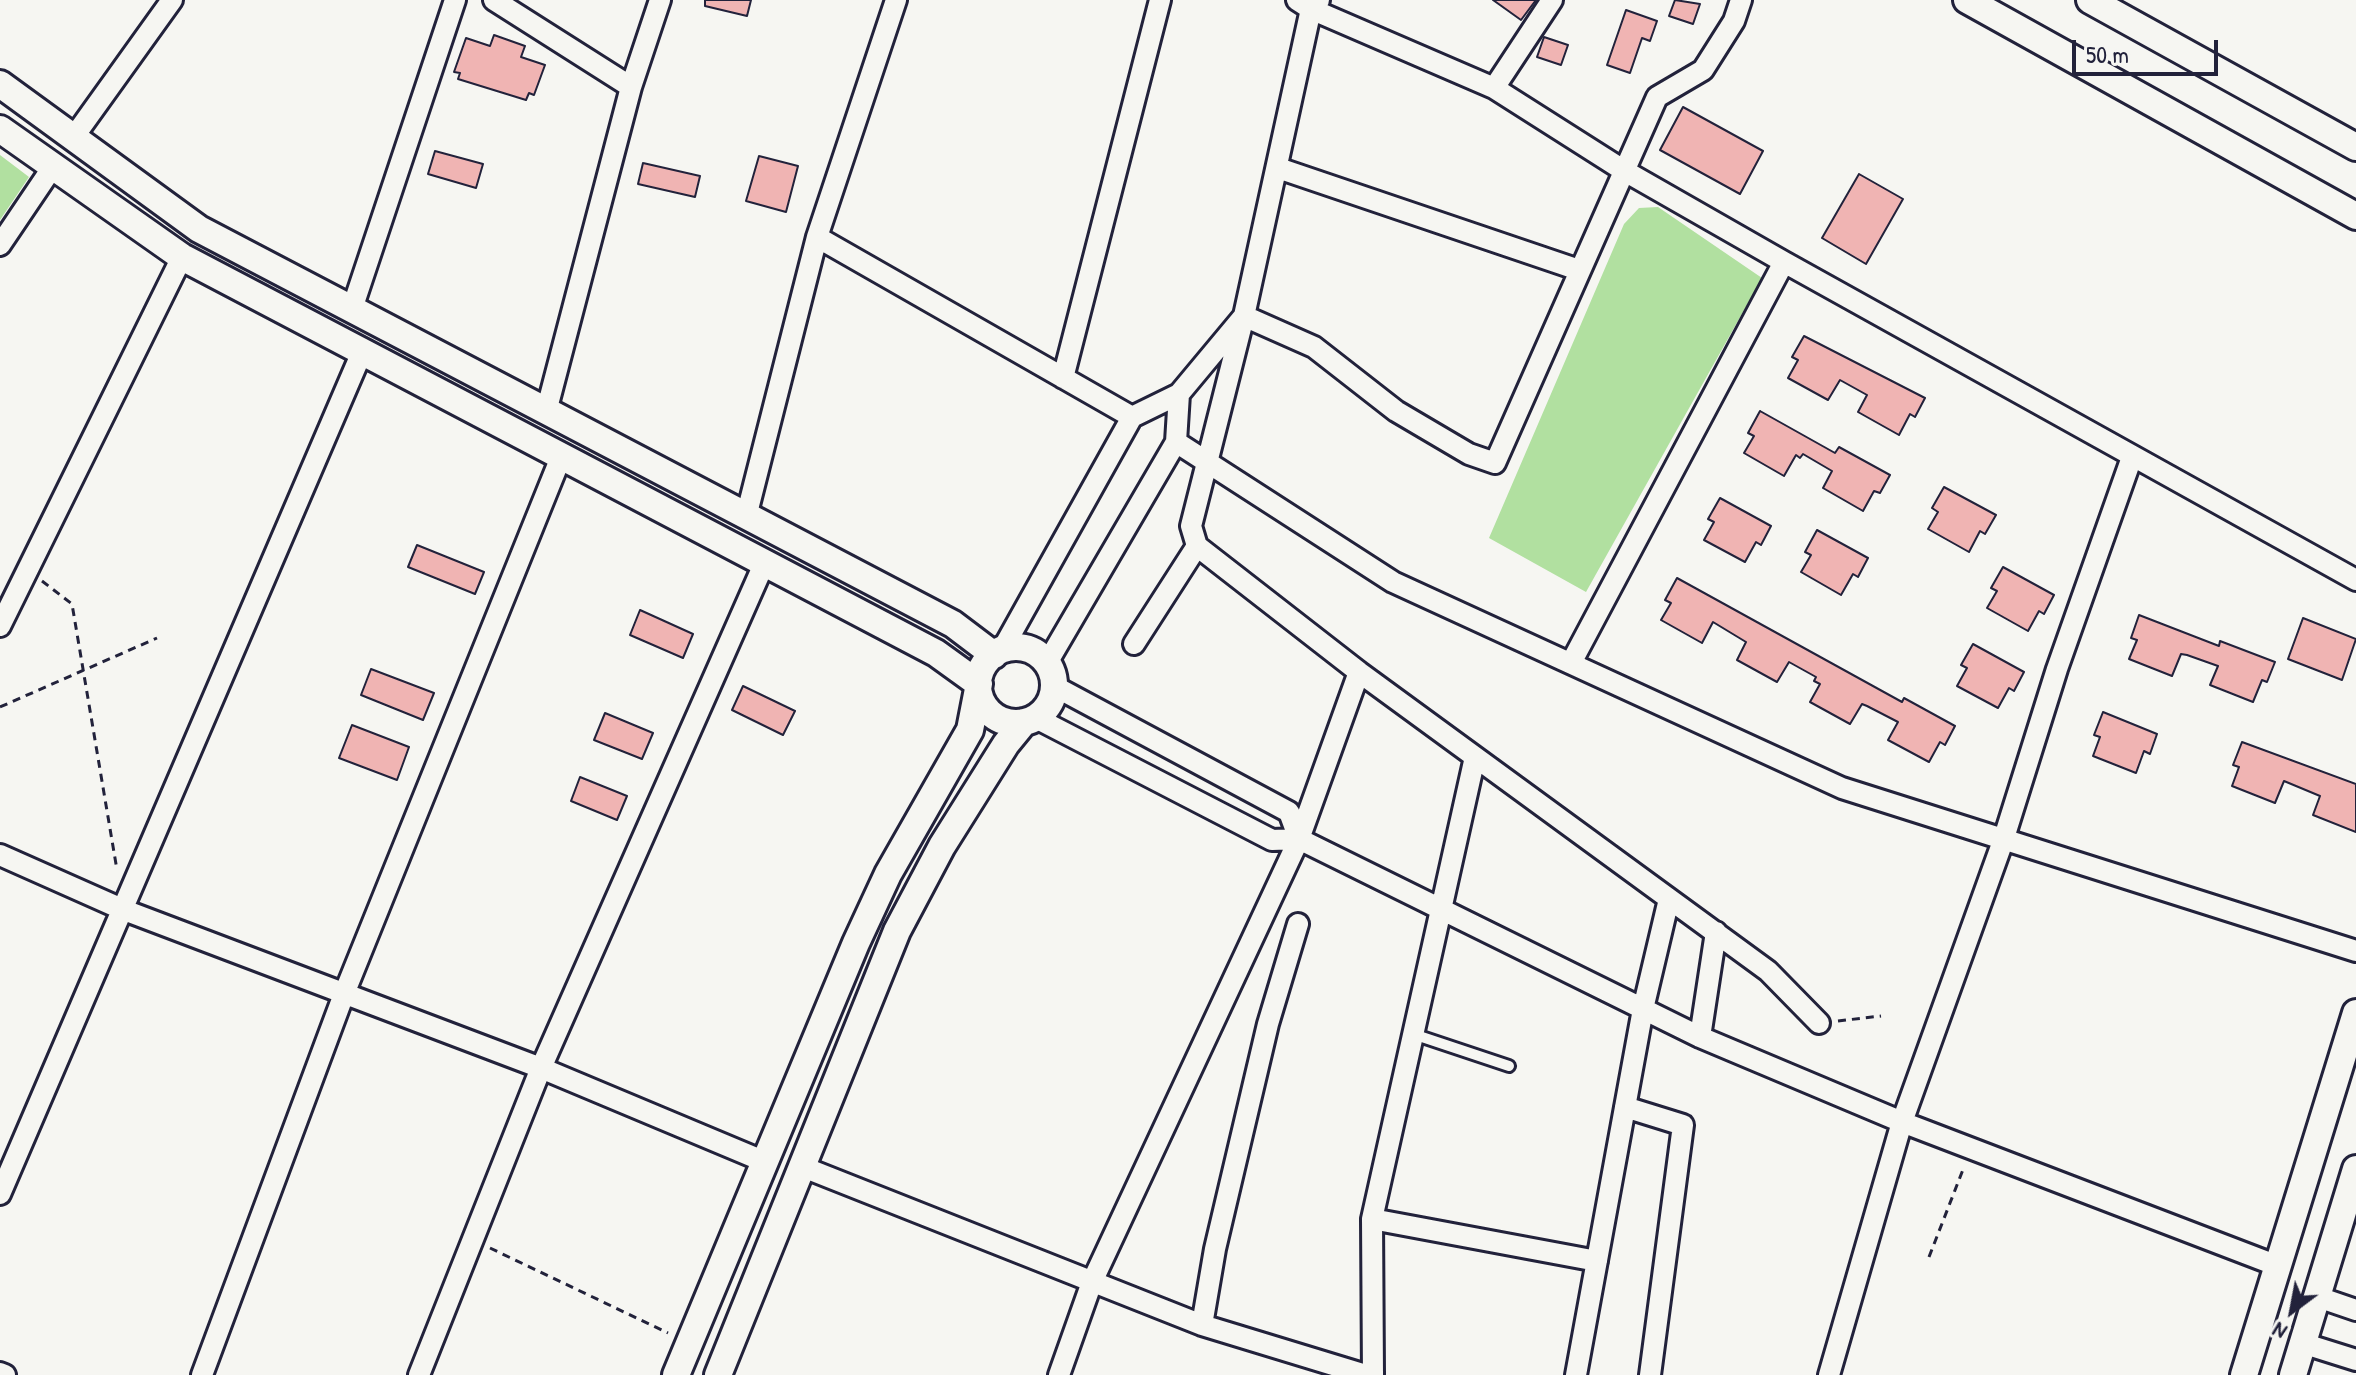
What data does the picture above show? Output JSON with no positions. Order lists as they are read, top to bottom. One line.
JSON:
{"scale_bar":"50 m","north":"bottom left"}
